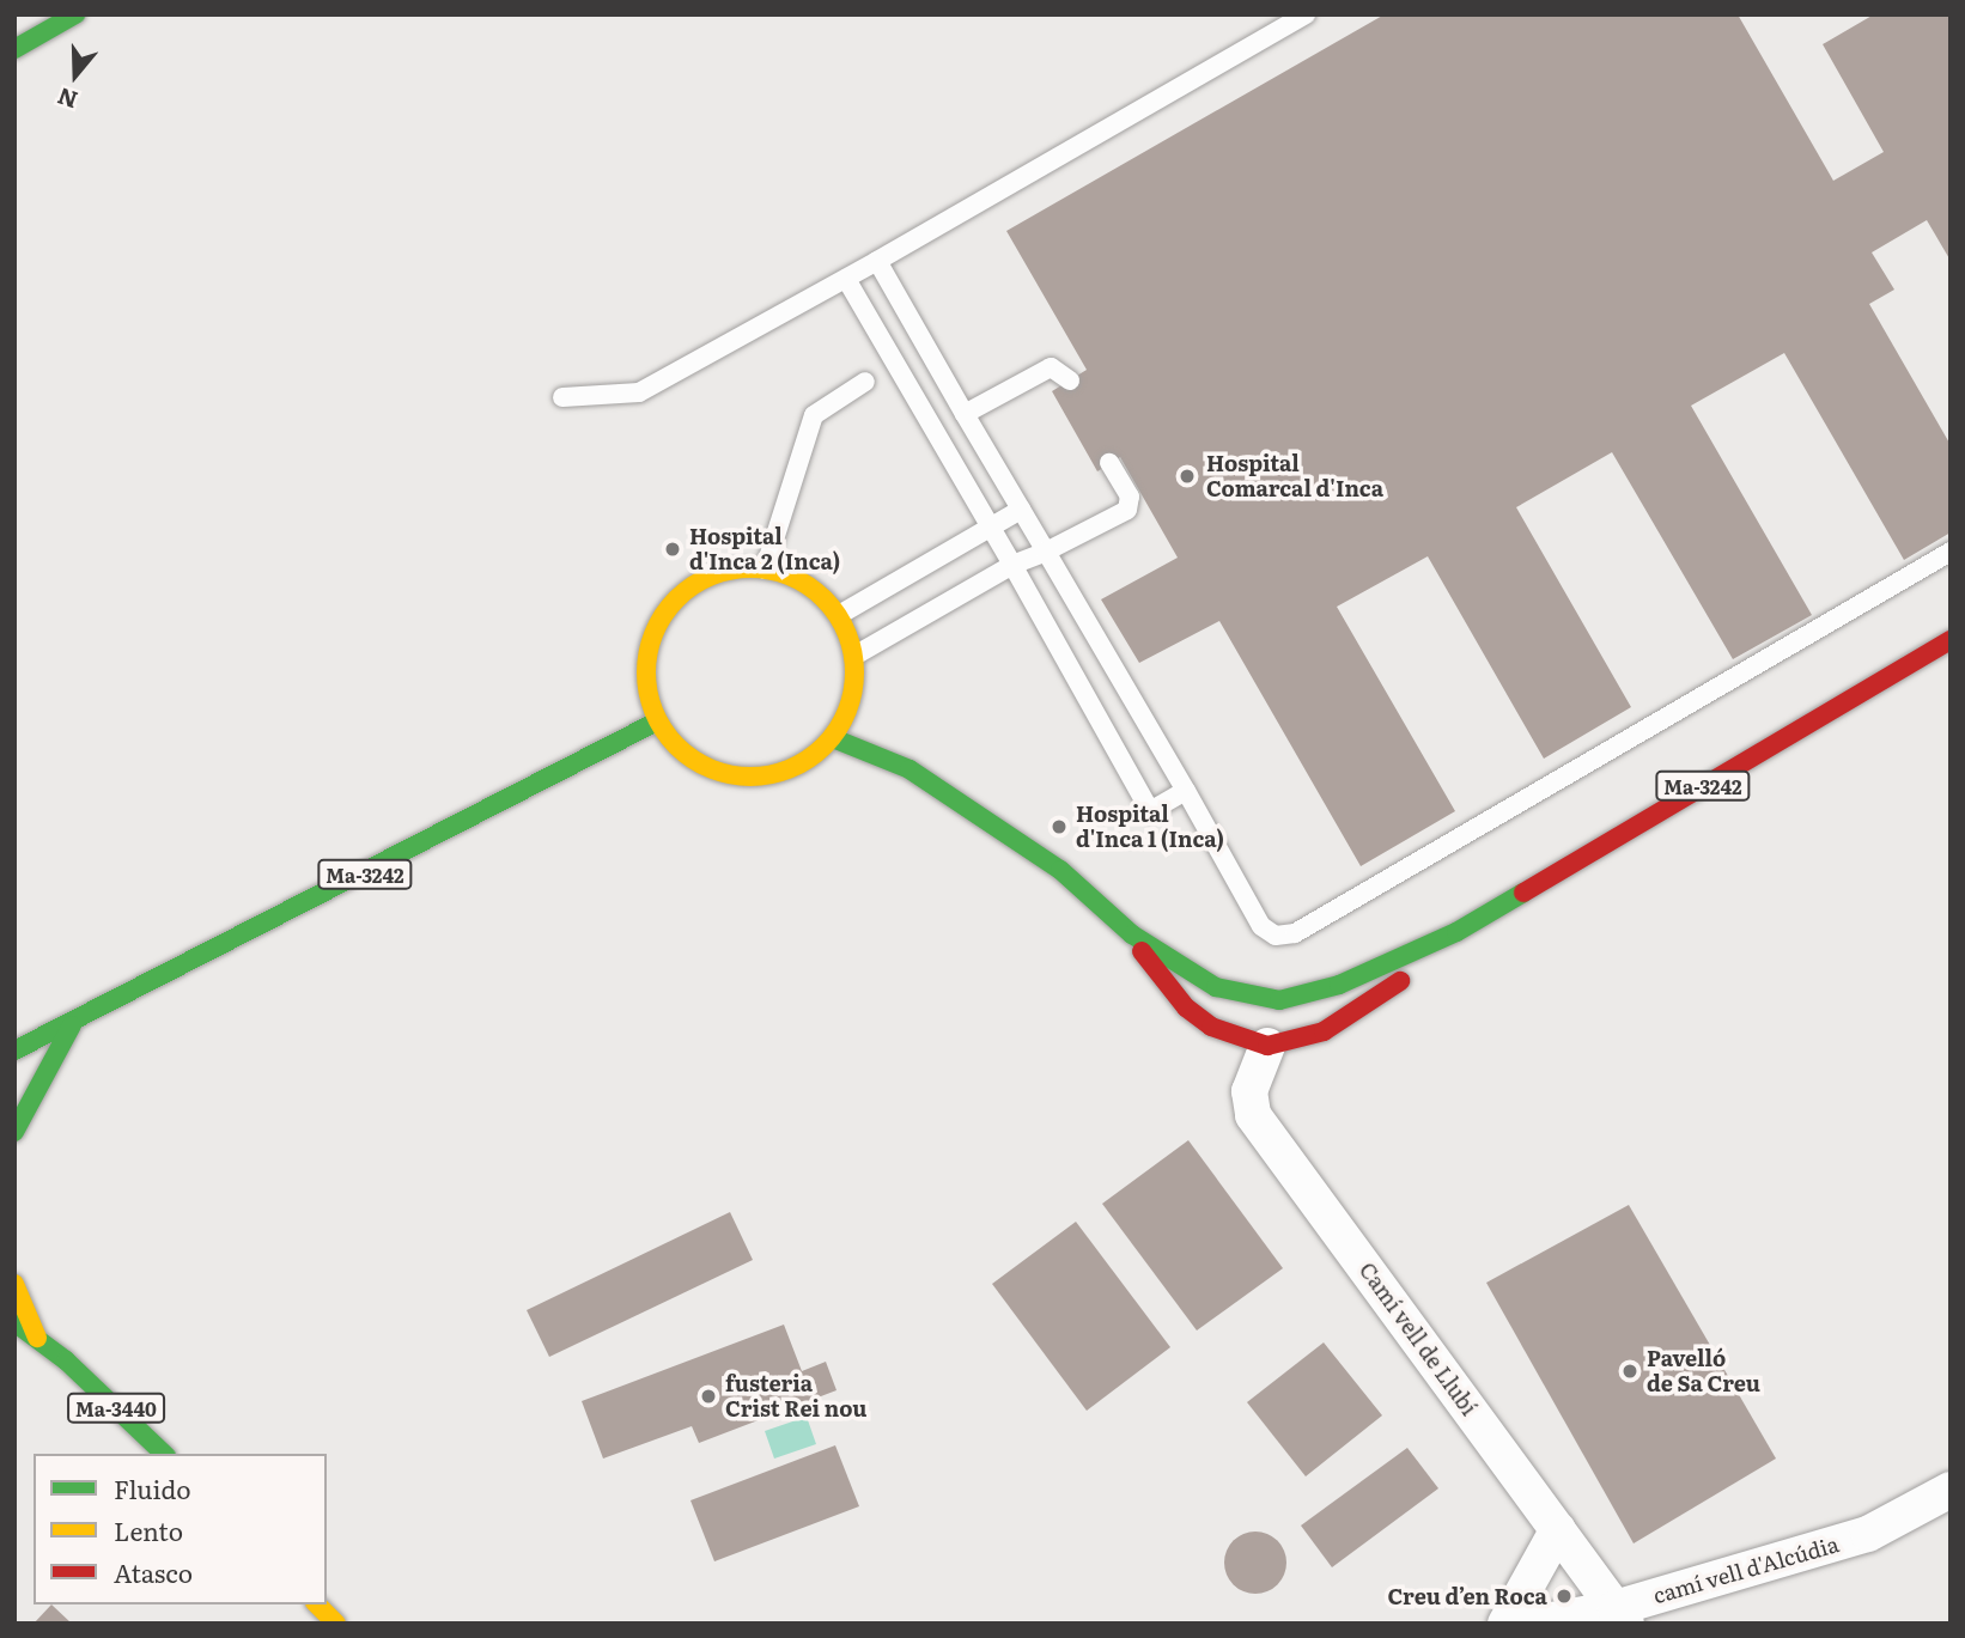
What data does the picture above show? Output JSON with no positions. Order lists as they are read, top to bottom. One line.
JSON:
{"streets":{"main road":["Ma-3242","Ma-3440"],"street":["Camí vell de Llubí","camí vell d'Alcúdia"]},"crossings":[["Ma-3242","Camí vell de Llubí"],["Camí vell de Llubí","camí vell d'Alcúdia"]],"places":["Hospital Comarcal d'Inca","Hospital d'Inca 2 (Inca)","Hospital d'Inca 1 (Inca)","Pavelló de Sa Creu","fusteria Crist Rei nou","Creu d’en Roca"],"legend":["Fluido","Lento","Atasco"],"north":"bottom"}
